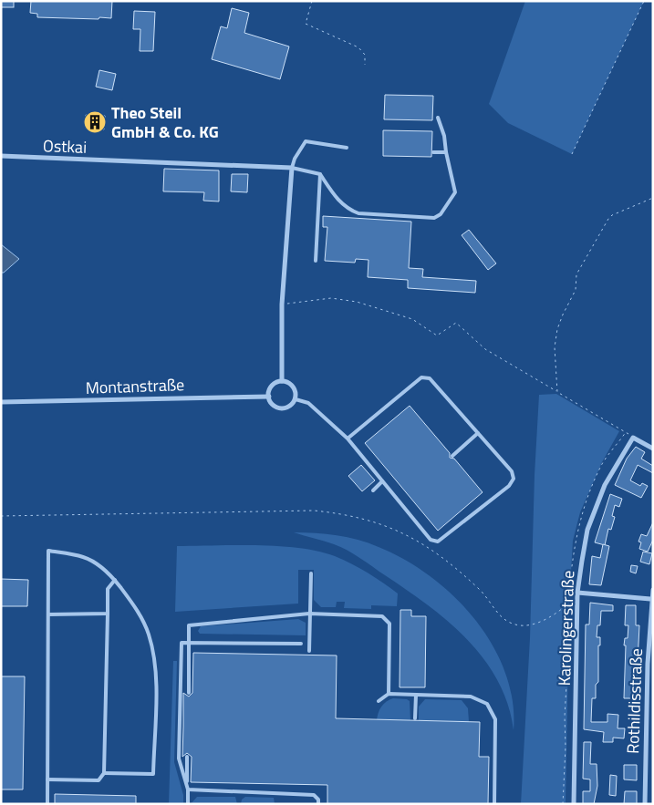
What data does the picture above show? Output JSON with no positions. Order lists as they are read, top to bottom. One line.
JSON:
{"streets":{"street":["Ostkai","Montanstraße","Karolingerstraße","Rothildisstraße"]},"places":{"building":["Theo Steil GmbH & Co. KG"]}}
